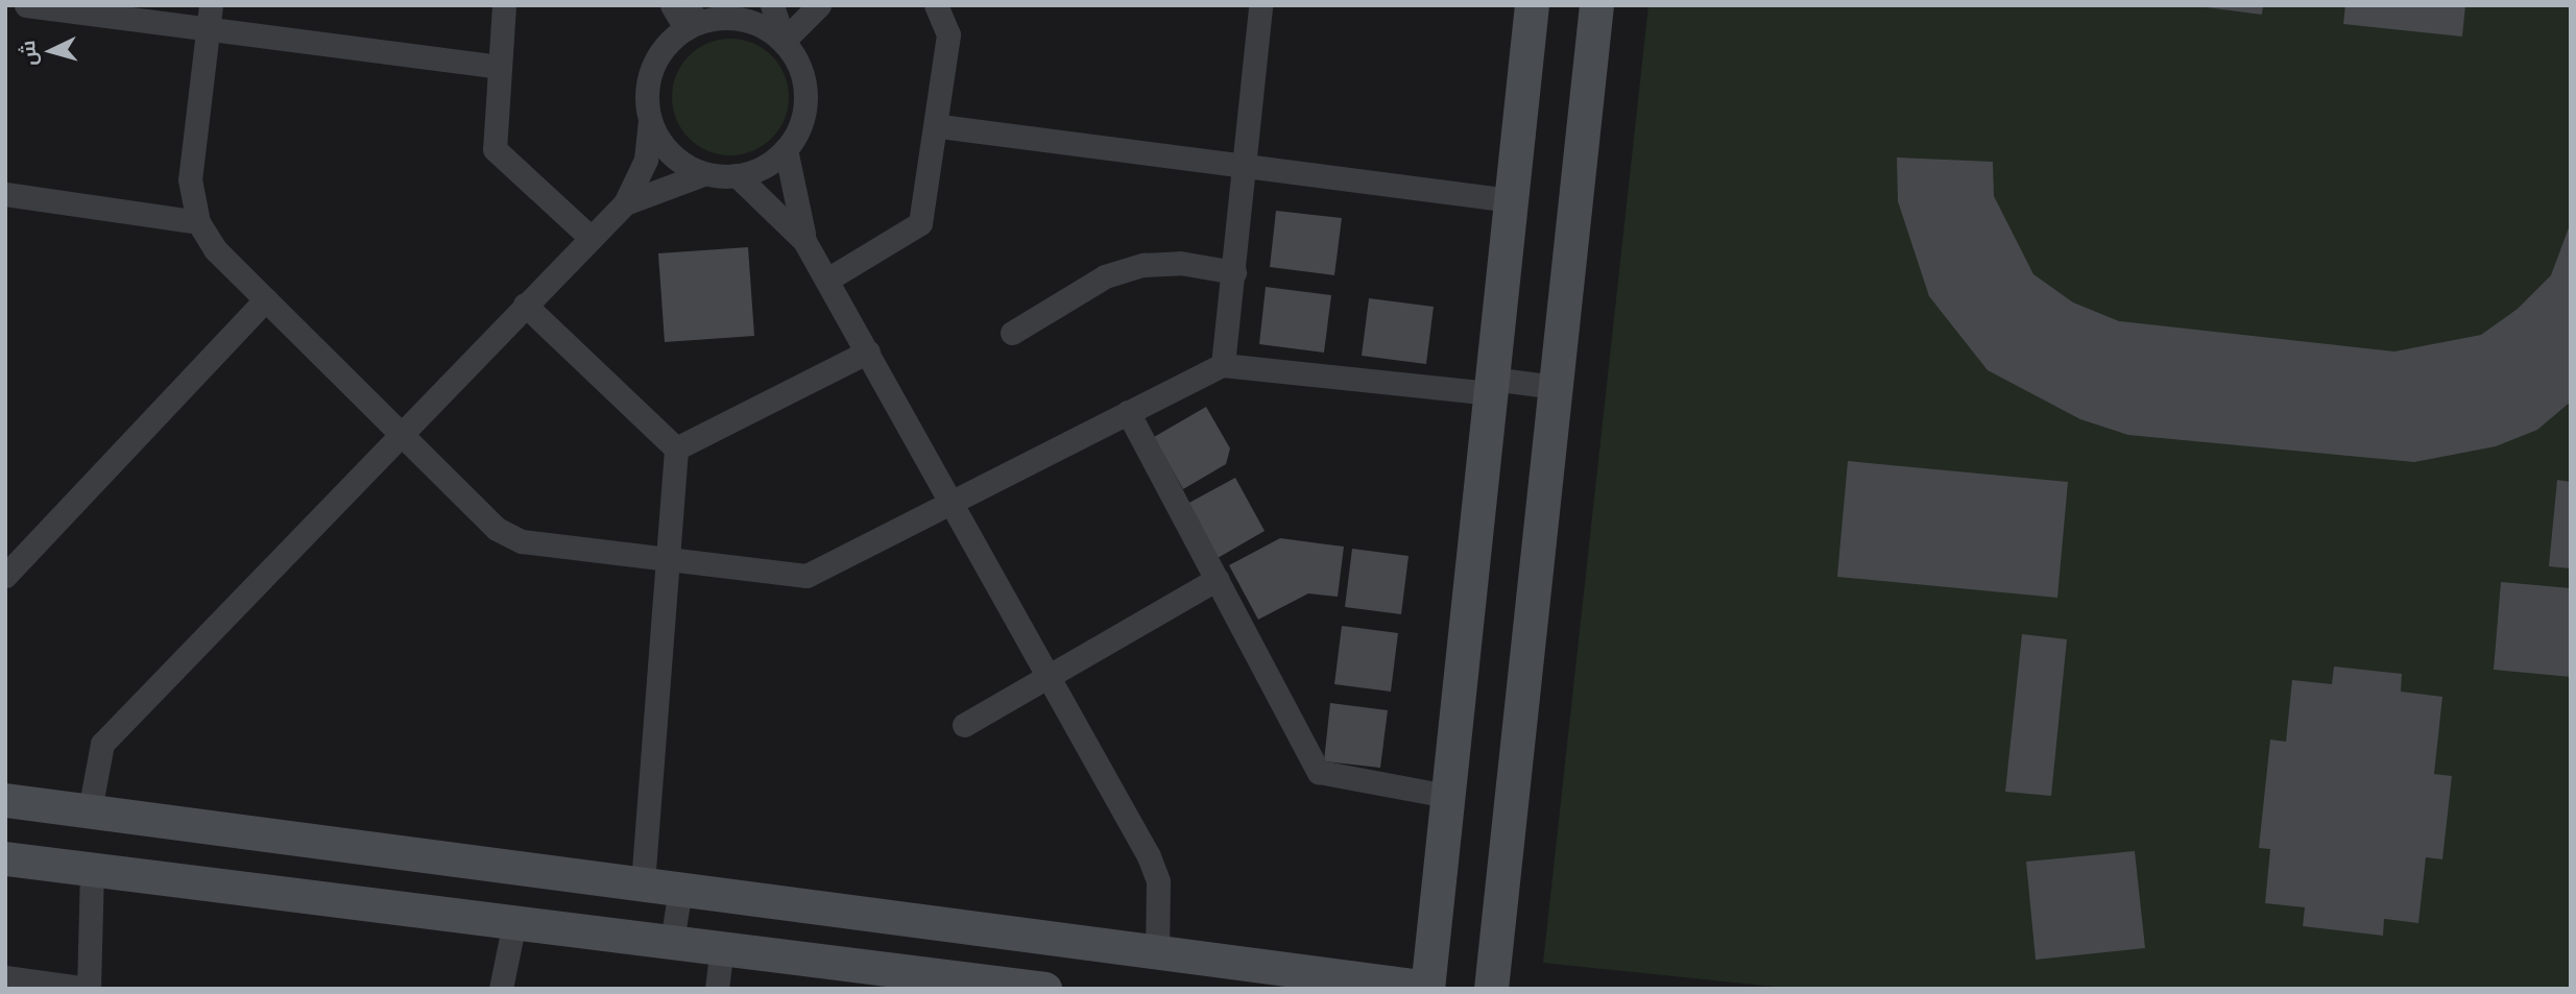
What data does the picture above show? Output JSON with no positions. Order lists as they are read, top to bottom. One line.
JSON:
{"north":"left"}
